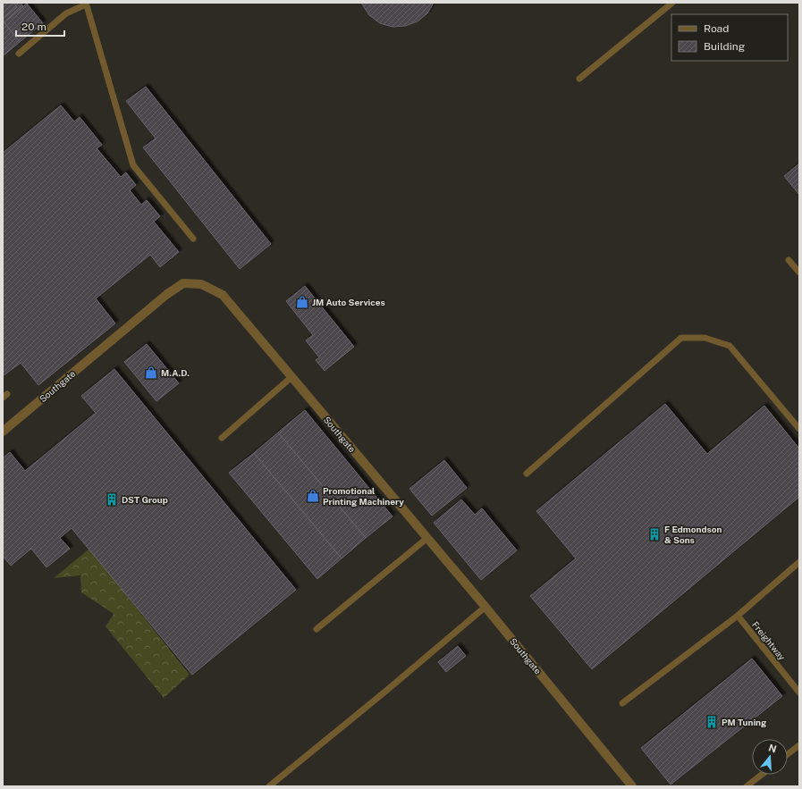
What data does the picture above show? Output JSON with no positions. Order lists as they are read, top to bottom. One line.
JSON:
{"streets":{"street":["Southgate"],"lane":["Freightway"]},"places":{"shop":["JM Auto Services","M.A.D.","Promotional Printing Machinery"],"building":["DST Group","F Edmondson & Sons","PM Tuning"]},"legend":["Road","Building"],"scale_bar":"20 m","north":"top"}
